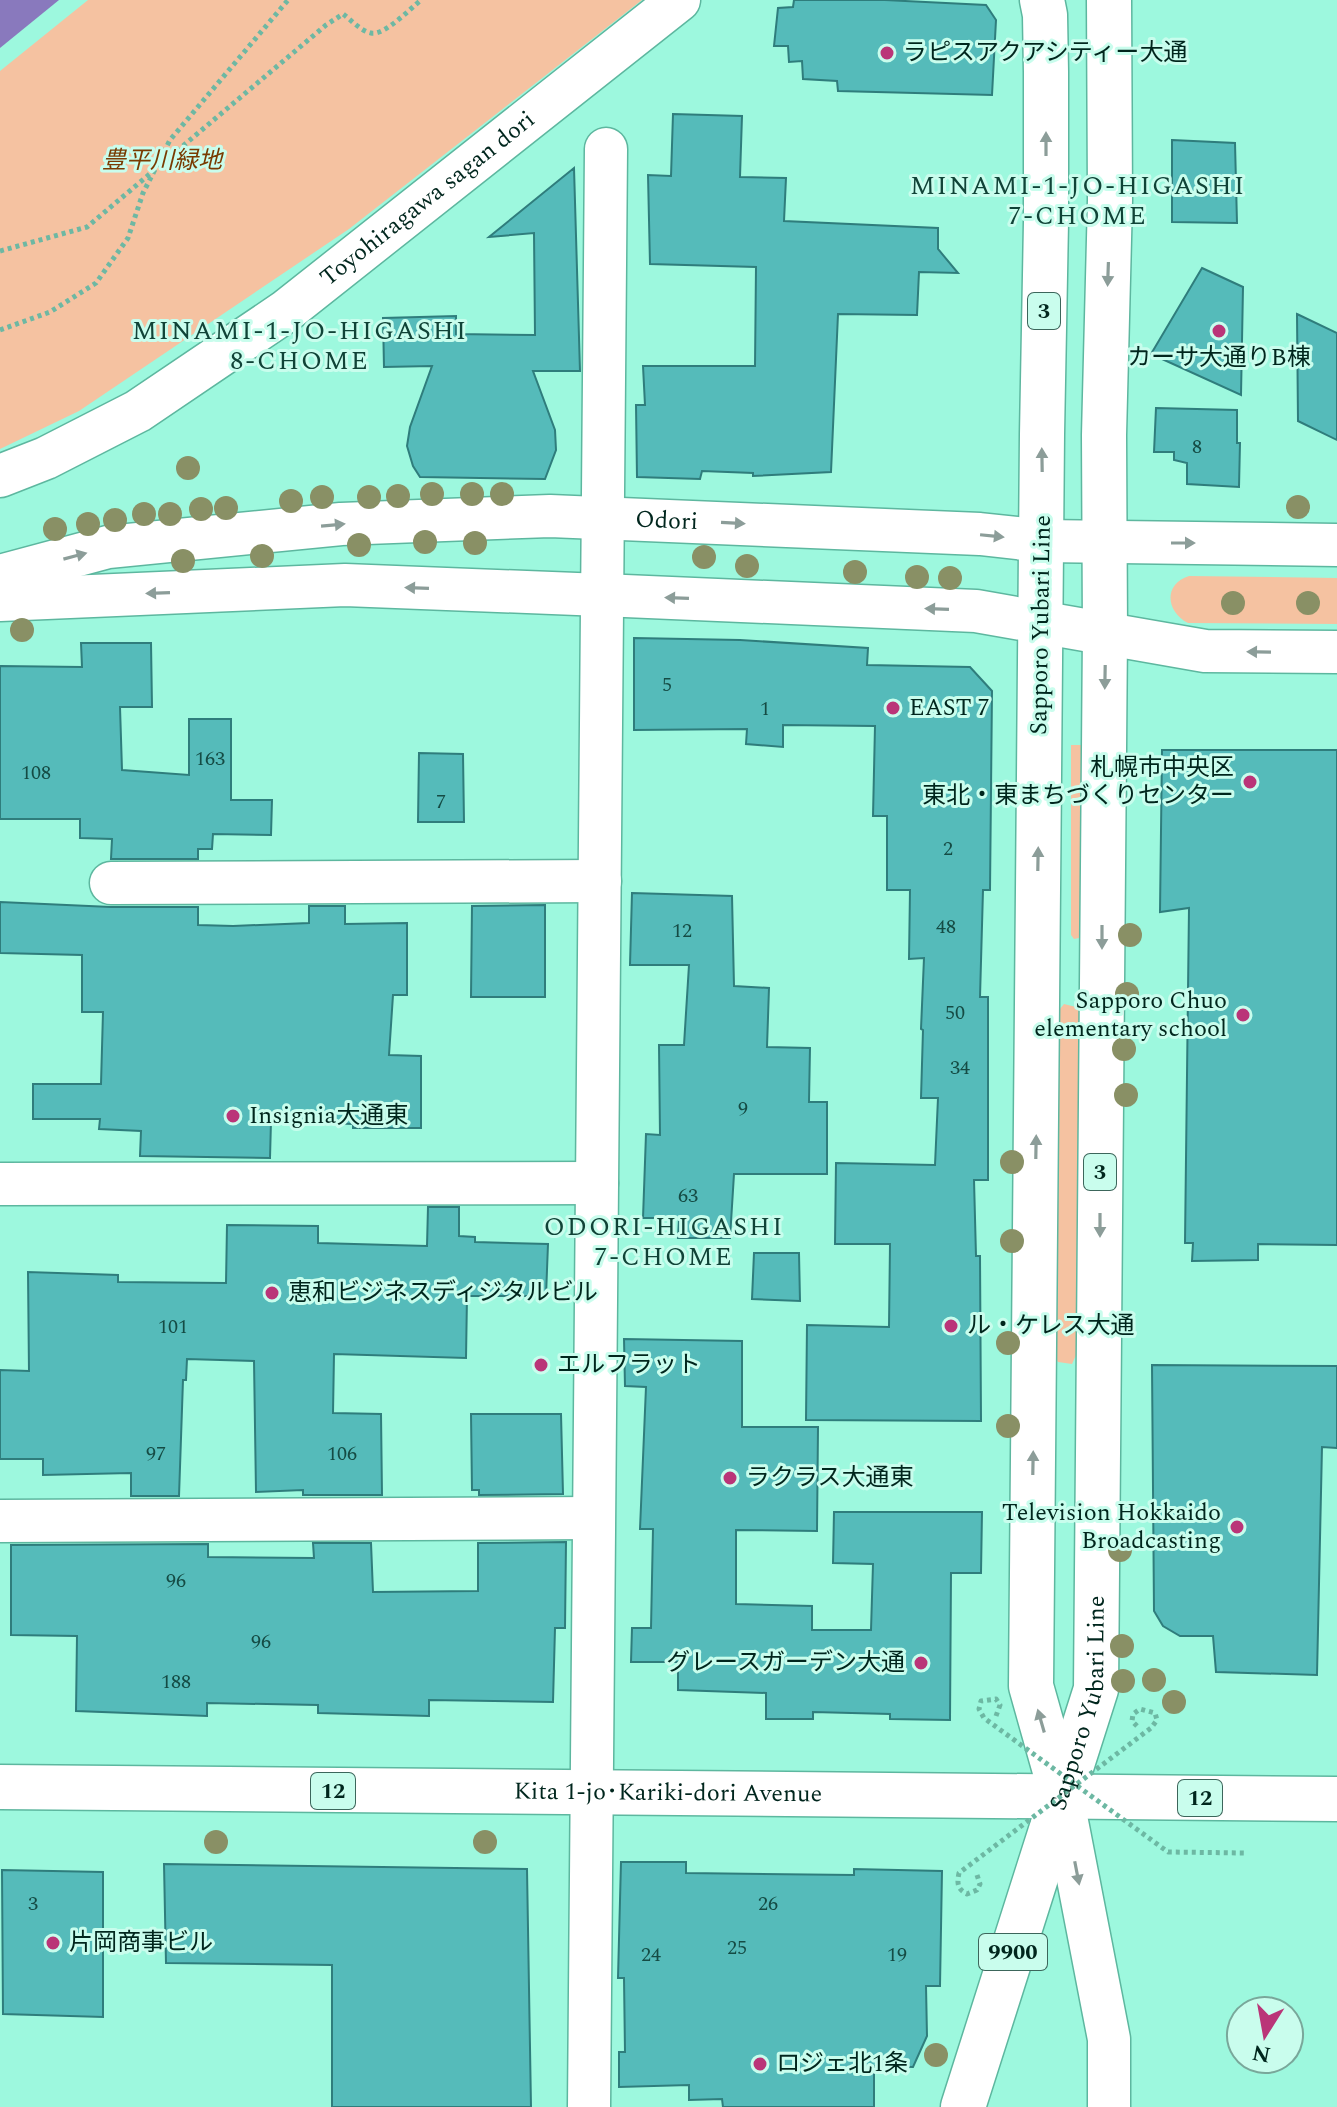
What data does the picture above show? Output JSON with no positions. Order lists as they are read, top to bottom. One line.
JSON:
{"streets":{"main road":["3","Sapporo Yubari Line","12","Kita 1-jo･Kariki-dori Avenue","9900"],"street":["Toyohiragawa sagan dori","Odori"]},"crossings":[["Odori","Sapporo Yubari Line"],["Sapporo Yubari Line","Kita 1-jo･Kariki-dori Avenue"],["Sapporo Yubari Line","9900"],["Kita 1-jo･Kariki-dori Avenue","9900"]],"districts":["MINAMI-1-JO-HIGASHI 7-CHOME","MINAMI-1-JO-HIGASHI 8-CHOME","ODORI-HIGASHI 7-CHOME"],"parks":["豊平川緑地"],"places":["ラピスアクアシティー大通","カーサ大通りB棟","EAST 7","札幌市中央区 東北・東まちづくりセンター","Sapporo Chuo elementary school","Insignia大通東","恵和ビジネスディジタルビル","ル・ケレス大通","エルフラット","ラクラス大通東","Television Hokkaido Broadcasting","グレースガーデン大通","片岡商事ビル","ロジェ北1条"],"house_numbers":["8","5","1","163","108","7","2","48","12","50","34","9","63","101","97","106","96","96","188","3","26","25","24","19"],"north":"bottom"}
